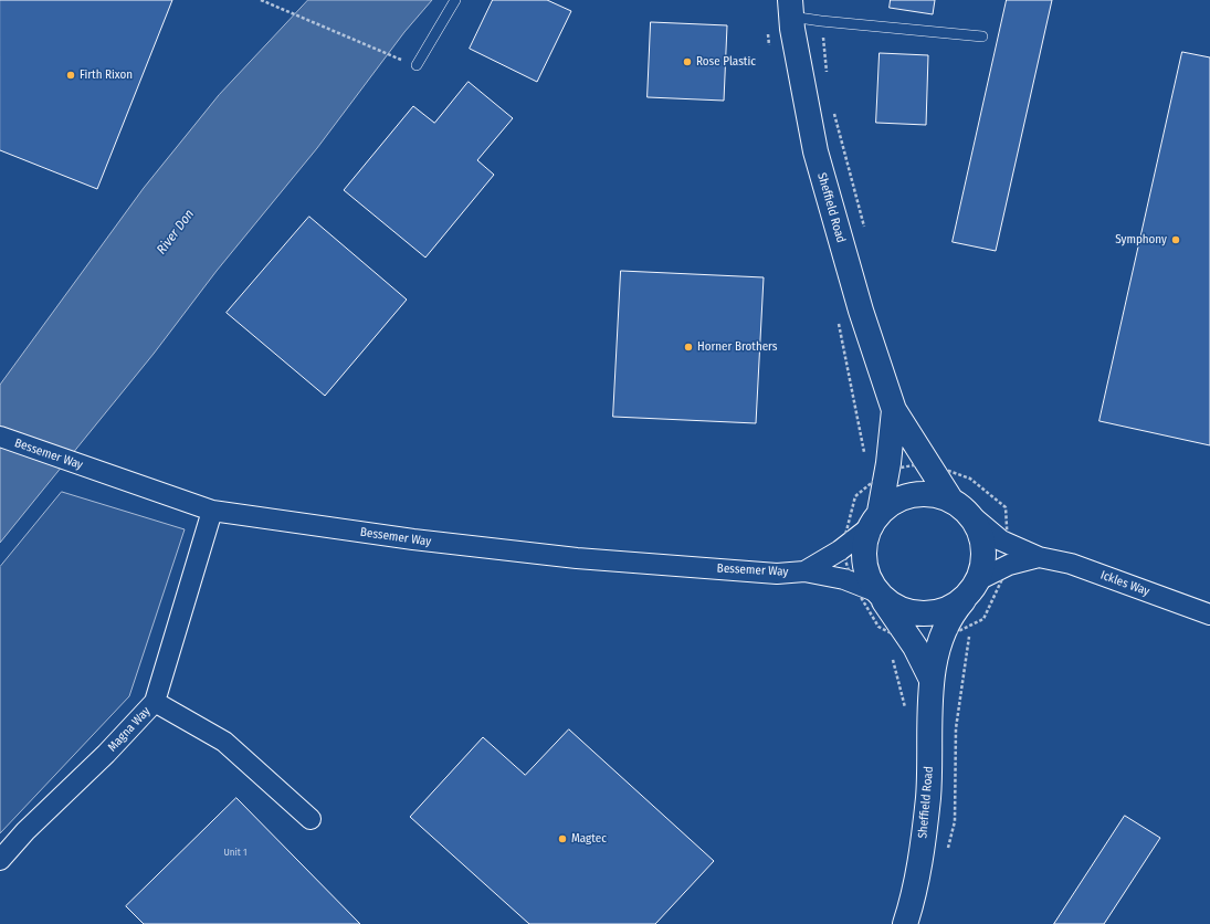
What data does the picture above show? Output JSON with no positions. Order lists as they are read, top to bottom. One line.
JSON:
{"streets":{"main road":["Sheffield Road"],"street":["Bessemer Way","Ickles Way","Magna Way"]},"crossings":[["Sheffield Road","Bessemer Way"],["Sheffield Road","Ickles Way"],["Bessemer Way","Ickles Way"],["Bessemer Way","Magna Way"]],"water":["River Don"],"places":["Rose Plastic","Firth Rixon","Symphony","Horner Brothers","Magtec"],"house_numbers":["Unit 1"]}
